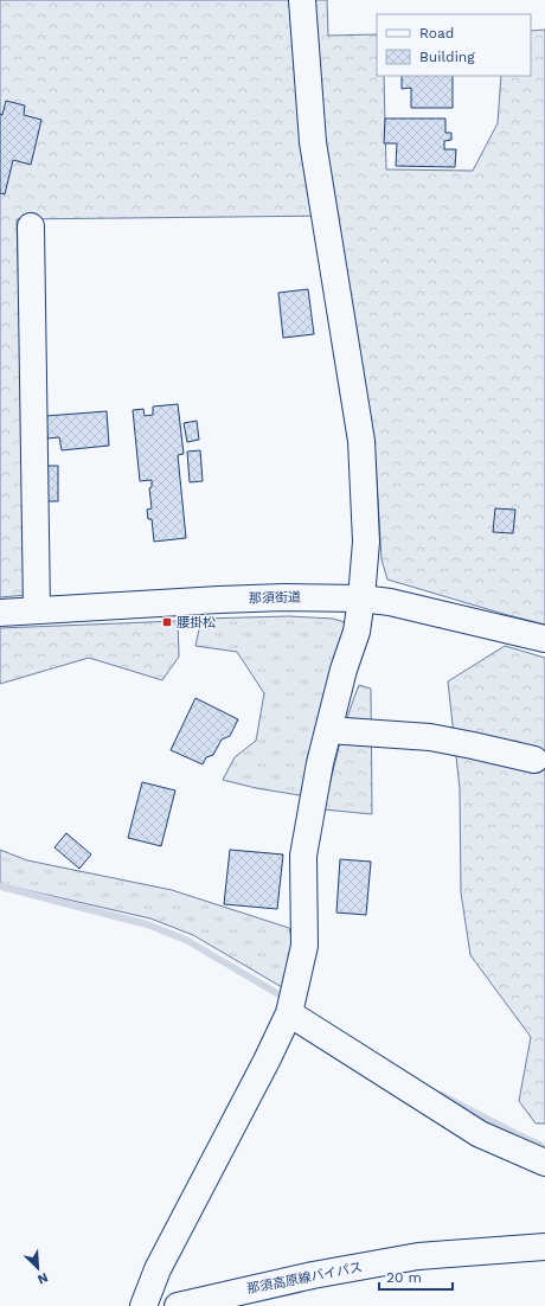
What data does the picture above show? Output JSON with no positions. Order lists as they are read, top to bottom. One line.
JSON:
{"streets":{"main road":["那須街道","那須高原線バイパス"]},"places":{"transit":["腰掛松"]},"legend":["Road","Building"],"scale_bar":"20 m","north":"bottom right"}
